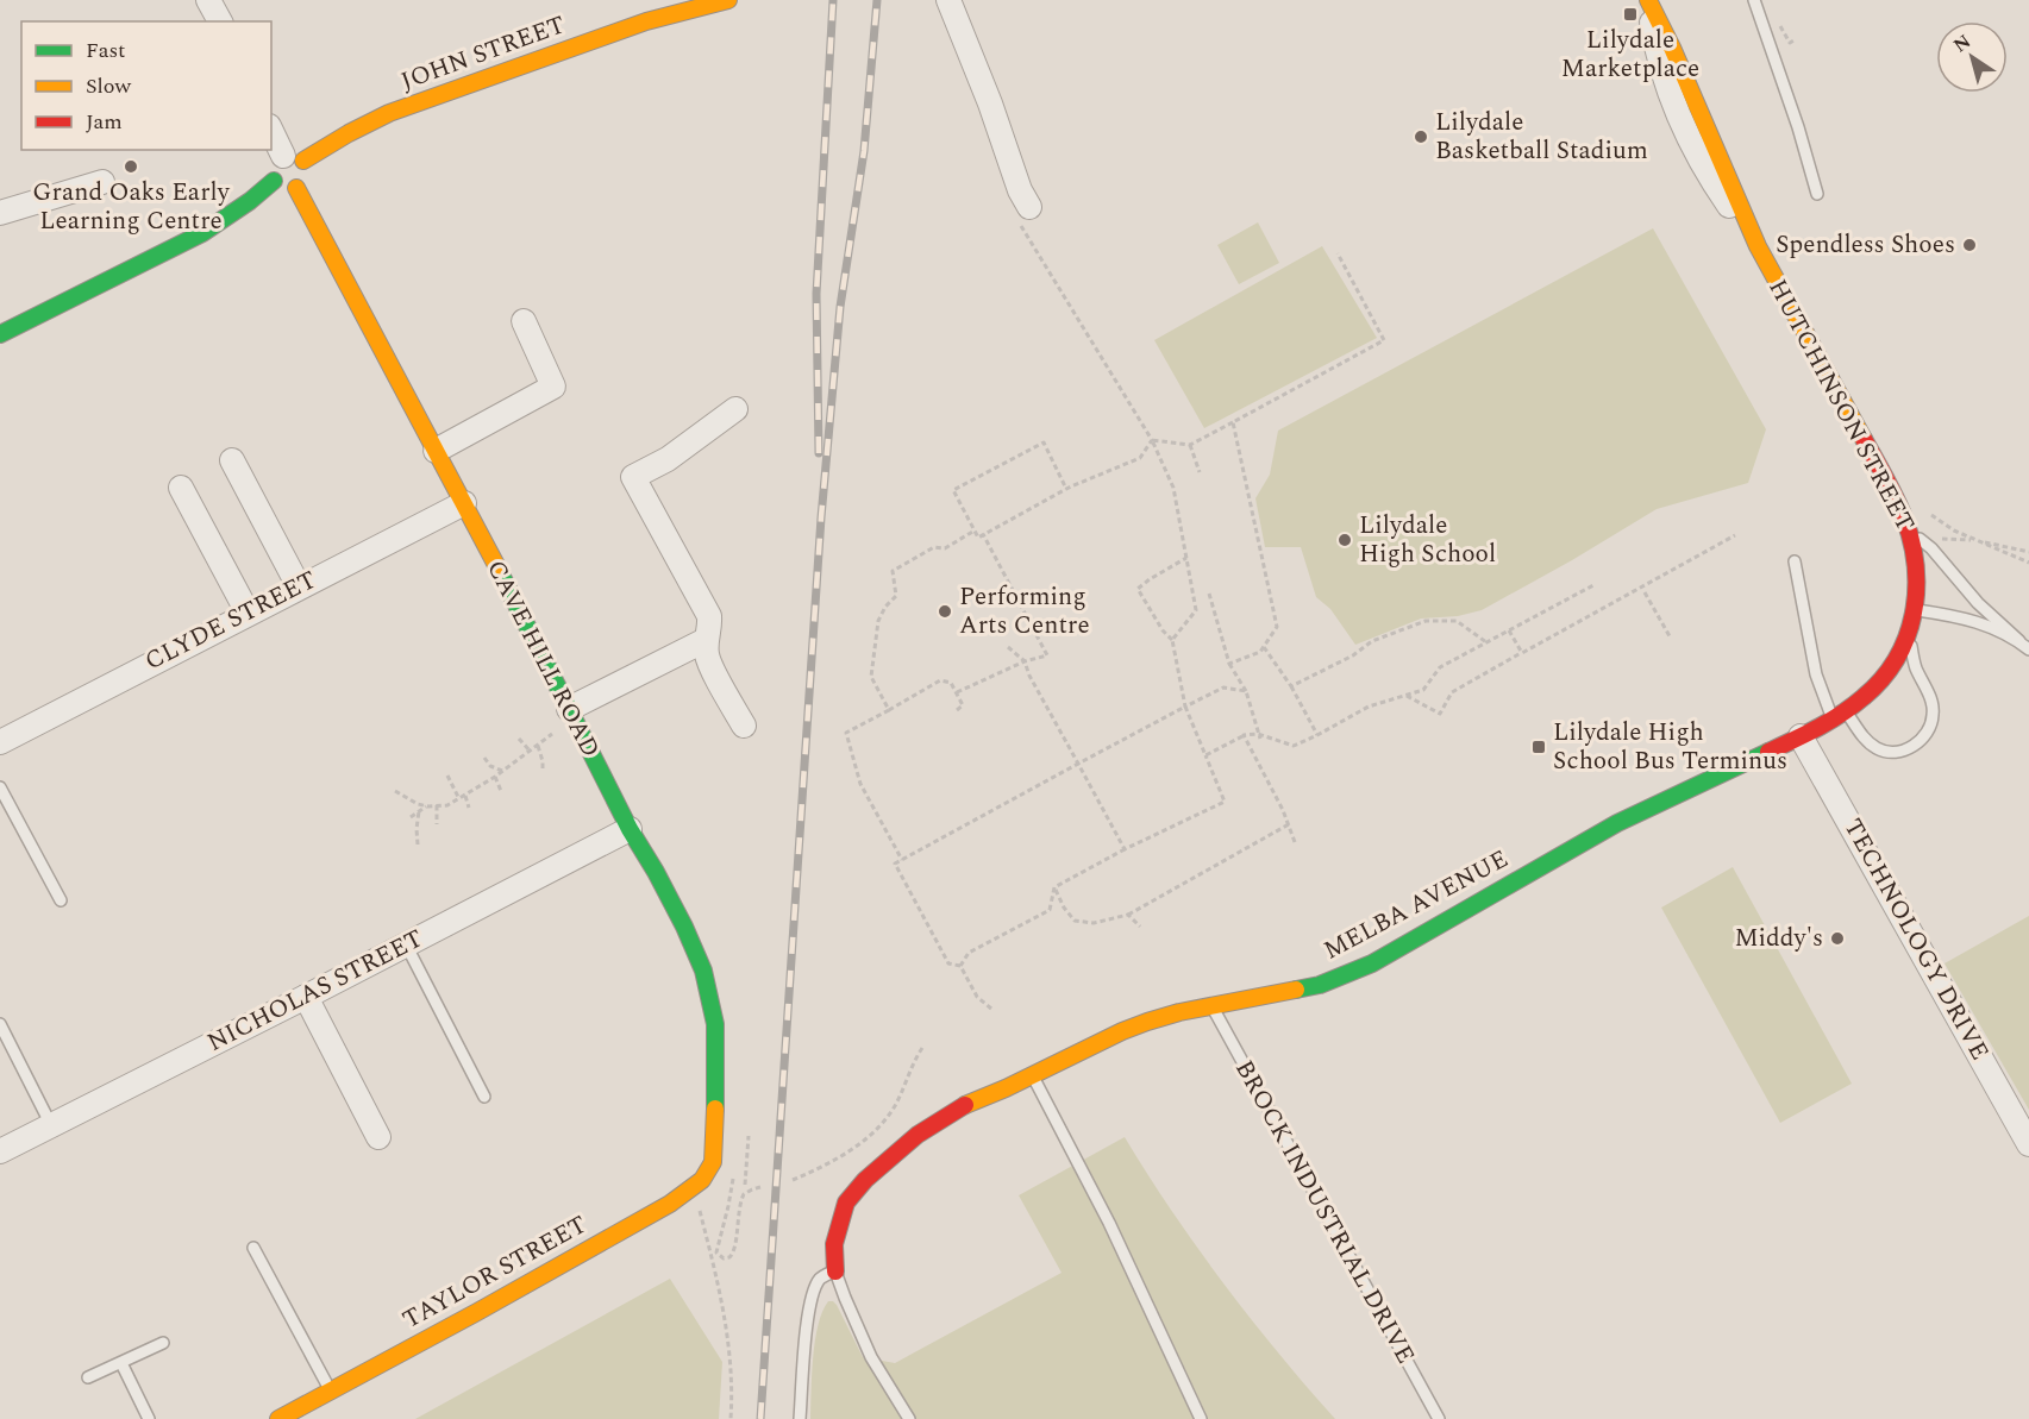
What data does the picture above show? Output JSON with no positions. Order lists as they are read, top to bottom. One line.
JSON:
{"streets":{"street":["JOHN STREET","HUTCHINSON STREET","CLYDE STREET","CAVE HILL ROAD","MELBA AVENUE","TECHNOLOGY DRIVE","NICHOLAS STREET","TAYLOR STREET"],"lane":["BROCK INDUSTRIAL DRIVE"]},"crossings":[["JOHN STREET","CAVE HILL ROAD"],["HUTCHINSON STREET","MELBA AVENUE"],["CLYDE STREET","CAVE HILL ROAD"],["CAVE HILL ROAD","NICHOLAS STREET"],["CAVE HILL ROAD","TAYLOR STREET"],["MELBA AVENUE","TECHNOLOGY DRIVE"],["MELBA AVENUE","BROCK INDUSTRIAL DRIVE"]],"places":{"transit":["Lilydale Marketplace","Lilydale High School Bus Terminus"],"other":["Lilydale Basketball Stadium","Grand Oaks Early Learning Centre","Spendless Shoes","Lilydale High School","Performing Arts Centre","Middy's"]},"legend":["Fast","Slow","Jam"],"north":"top left"}
